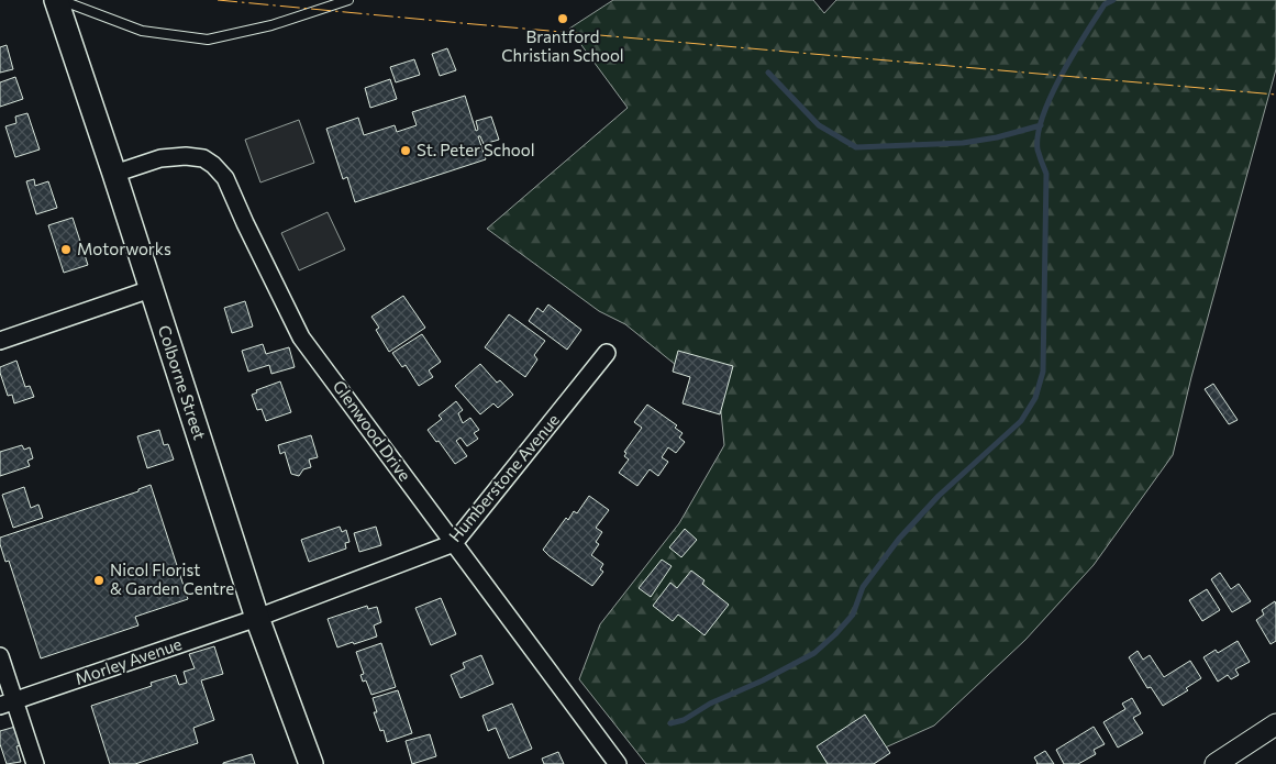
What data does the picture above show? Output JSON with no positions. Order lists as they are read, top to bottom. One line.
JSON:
{"streets":{"main road":["Colborne Street"],"street":["Glenwood Drive","Humberstone Avenue","Morley Avenue"]},"crossings":[["Colborne Street","Glenwood Drive"],["Colborne Street","Humberstone Avenue"],["Colborne Street","Morley Avenue"],["Glenwood Drive","Humberstone Avenue"],["Humberstone Avenue","Morley Avenue"]],"places":["Brantford Christian School","St. Peter School","Motorworks","Nicol Florist & Garden Centre"]}
